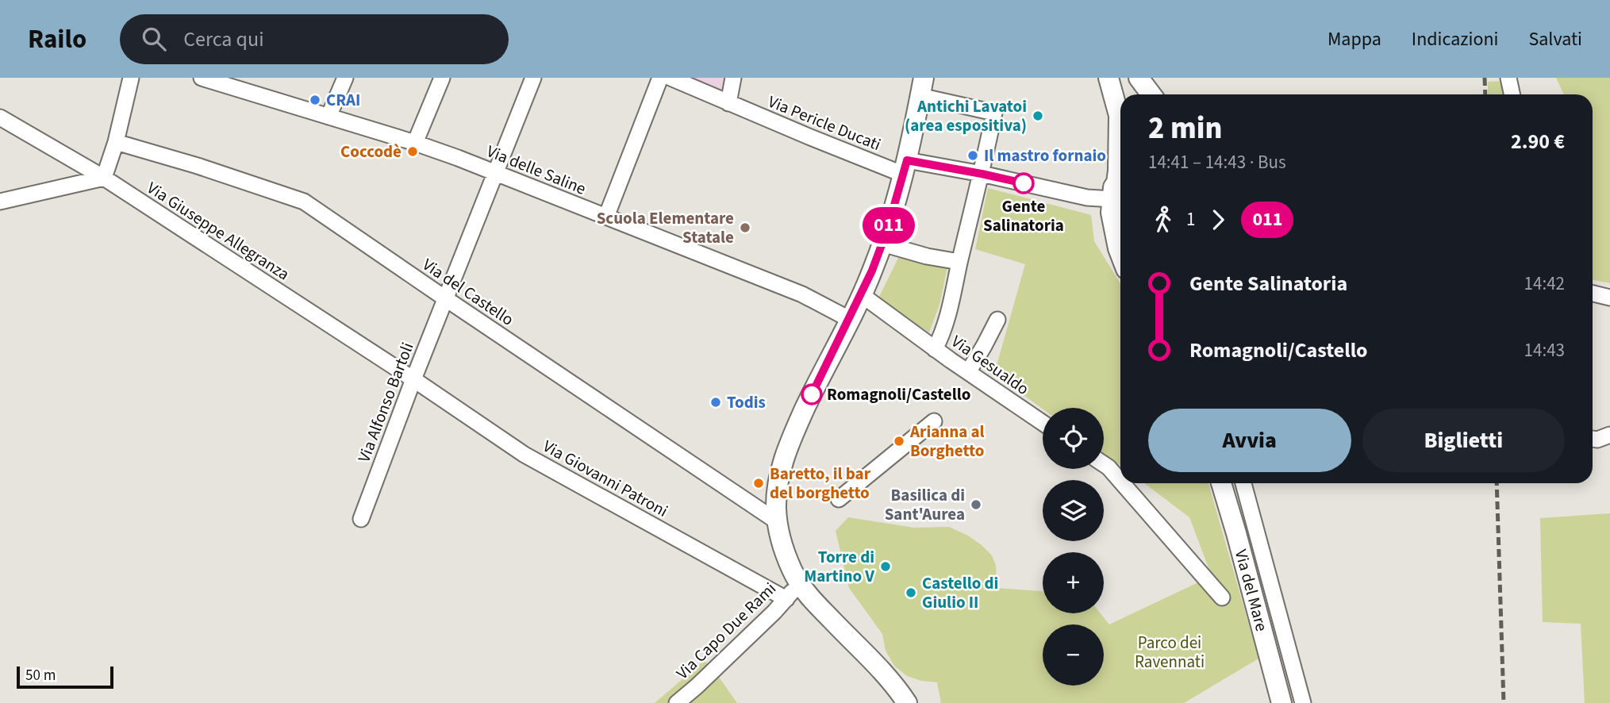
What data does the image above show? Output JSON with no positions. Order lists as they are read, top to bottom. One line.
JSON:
{"streets":{"main road":["Via del Mare"],"street":["Via Pericle Ducati","Via delle Saline","Via Giuseppe Allegranza","Via del Castello","Via Gesualdo","Via Alfonso Bartoli","Via Giovanni Patroni","Via Capo Due Rami"]},"crossings":[["Via delle Saline","Via Alfonso Bartoli"],["Via Giuseppe Allegranza","Via Alfonso Bartoli"],["Via Giuseppe Allegranza","Via Giovanni Patroni"],["Via del Castello","Via Alfonso Bartoli"],["Via Alfonso Bartoli","Via Giovanni Patroni"],["Via Giovanni Patroni","Via Capo Due Rami"]],"parks":["Parco dei Ravennati"],"places":["CRAI","Antichi Lavatoi (area espositiva)","Coccodè","Il mastro fornaio","Gente Salinatoria","Scuola Elementare Statale","Romagnoli/Castello","Todis","Arianna al Borghetto","Baretto, il bar del borghetto","Basilica di Sant'Aurea","Torre di Martino V","Castello di Giulio II"],"lines":["bus line 011"],"scale_bar":"50 m","page":{"header":"Railo","search":"Cerca qui","nav":["Mappa","Indicazioni","Salvati"],"on_map":"011","heading":["2 min","14:41 – 14:43 · Bus","2.90 €"],"legs":["1","011"],"list":[{"name":"Gente Salinatoria","value":"14:42"},{"name":"Romagnoli/Castello","value":"14:43"}],"buttons":["Avvia","Biglietti"],"map_buttons":["+","−"],"scale":"50 m"}}
